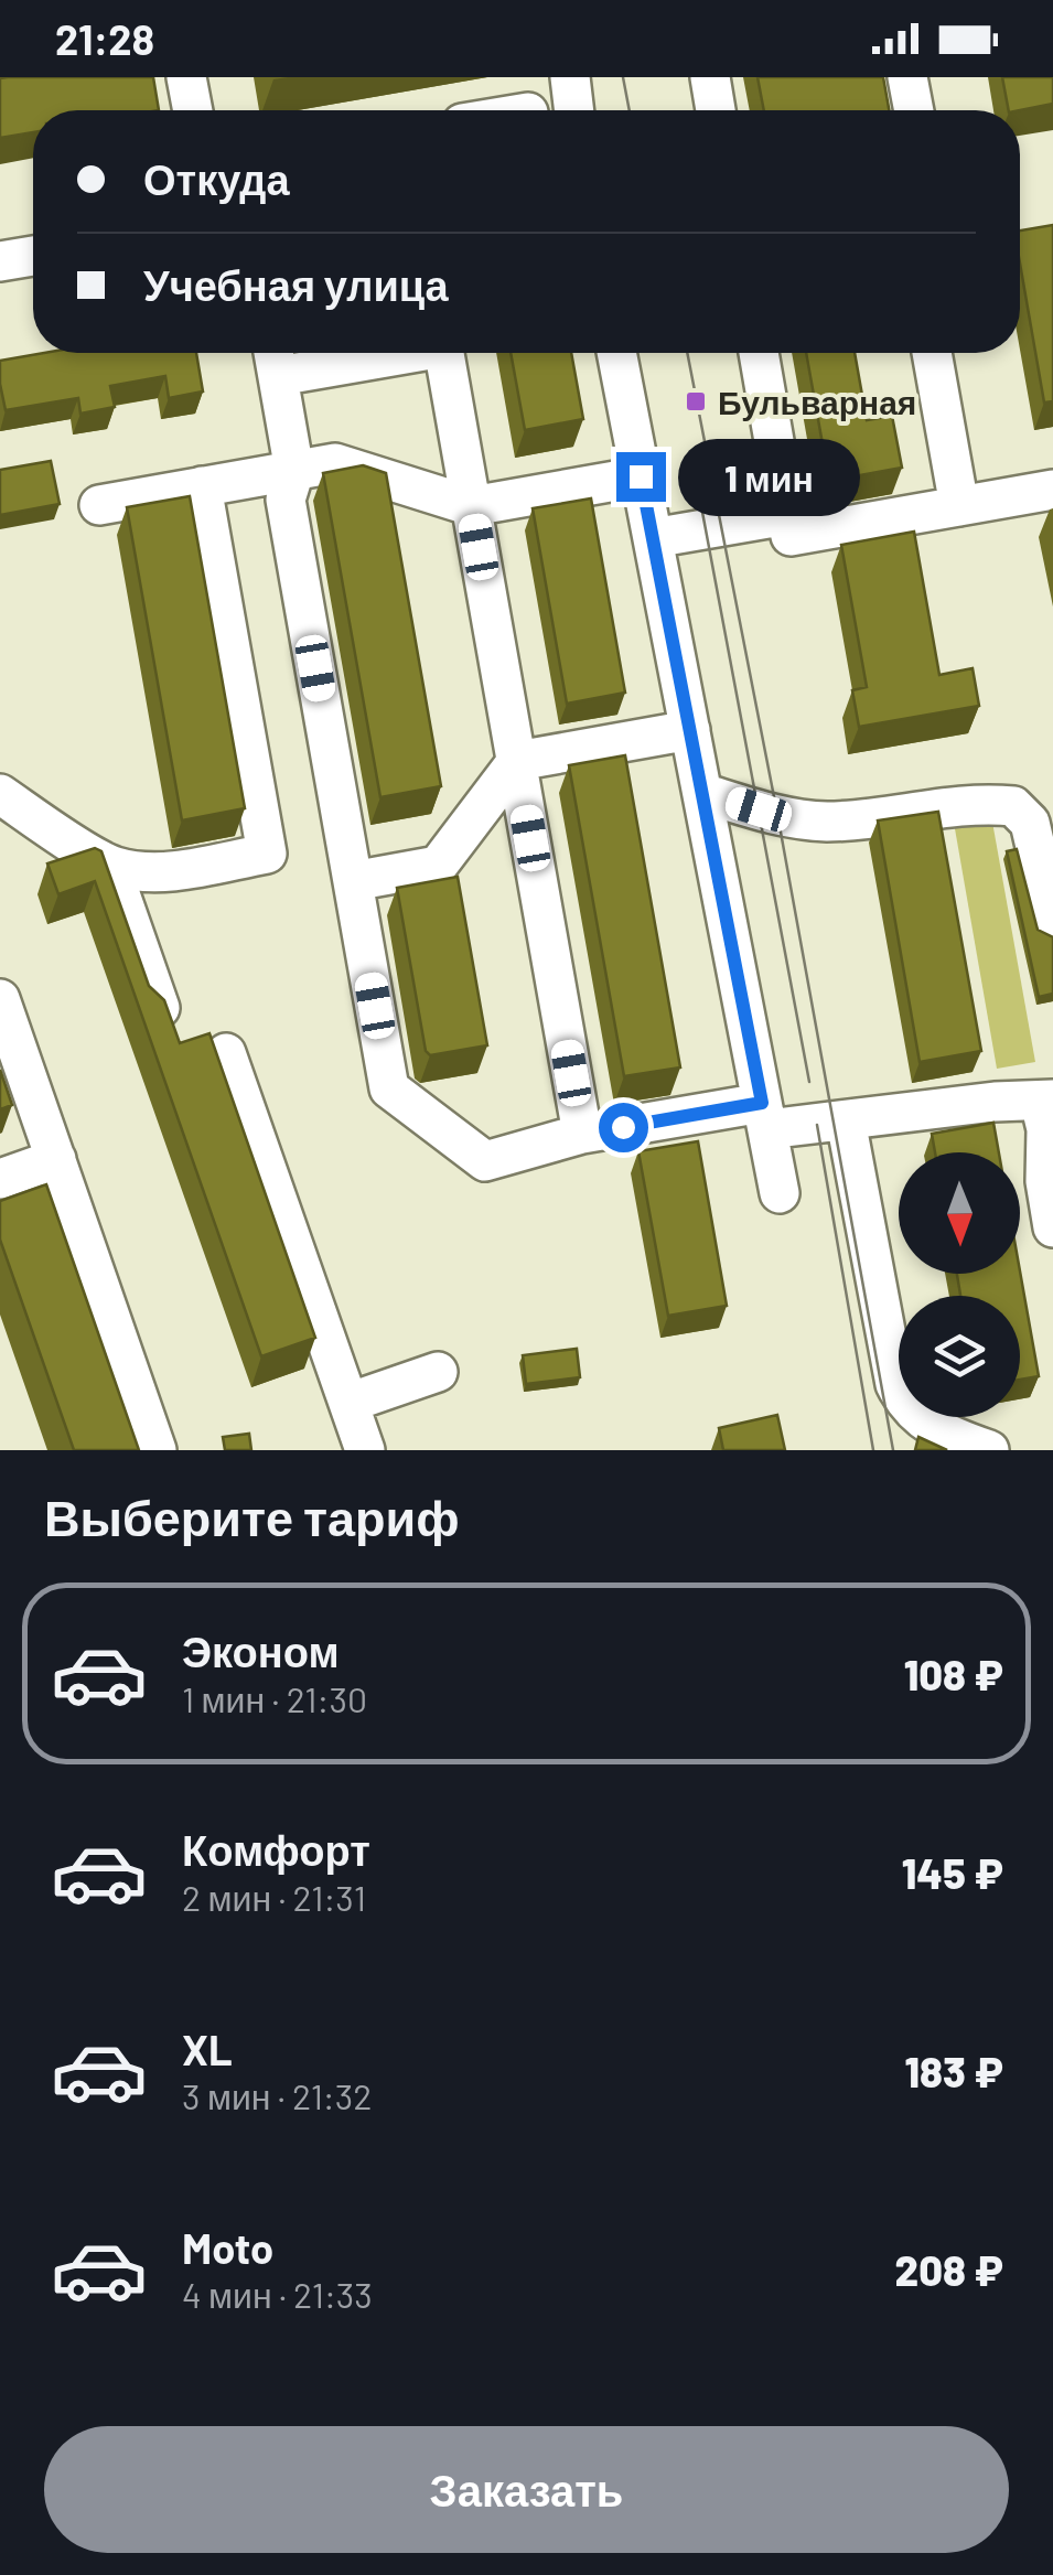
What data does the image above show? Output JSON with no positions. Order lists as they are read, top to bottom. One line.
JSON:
{"places":{"transit":["Бульварная"]},"north":"bottom","page":{"status":"21:28","banner":["Откуда","Учебная улица"],"bubble":"1 мин","heading":"Выберите тариф","list":[{"name":"Эконом","note":"1 мин · 21:30","value":"108 ₽"},{"name":"Комфорт","note":"2 мин · 21:31","value":"145 ₽"},{"name":"XL","note":"3 мин · 21:32","value":"183 ₽"},{"name":"Moto","note":"4 мин · 21:33","value":"208 ₽"}],"buttons":"Заказать"}}
